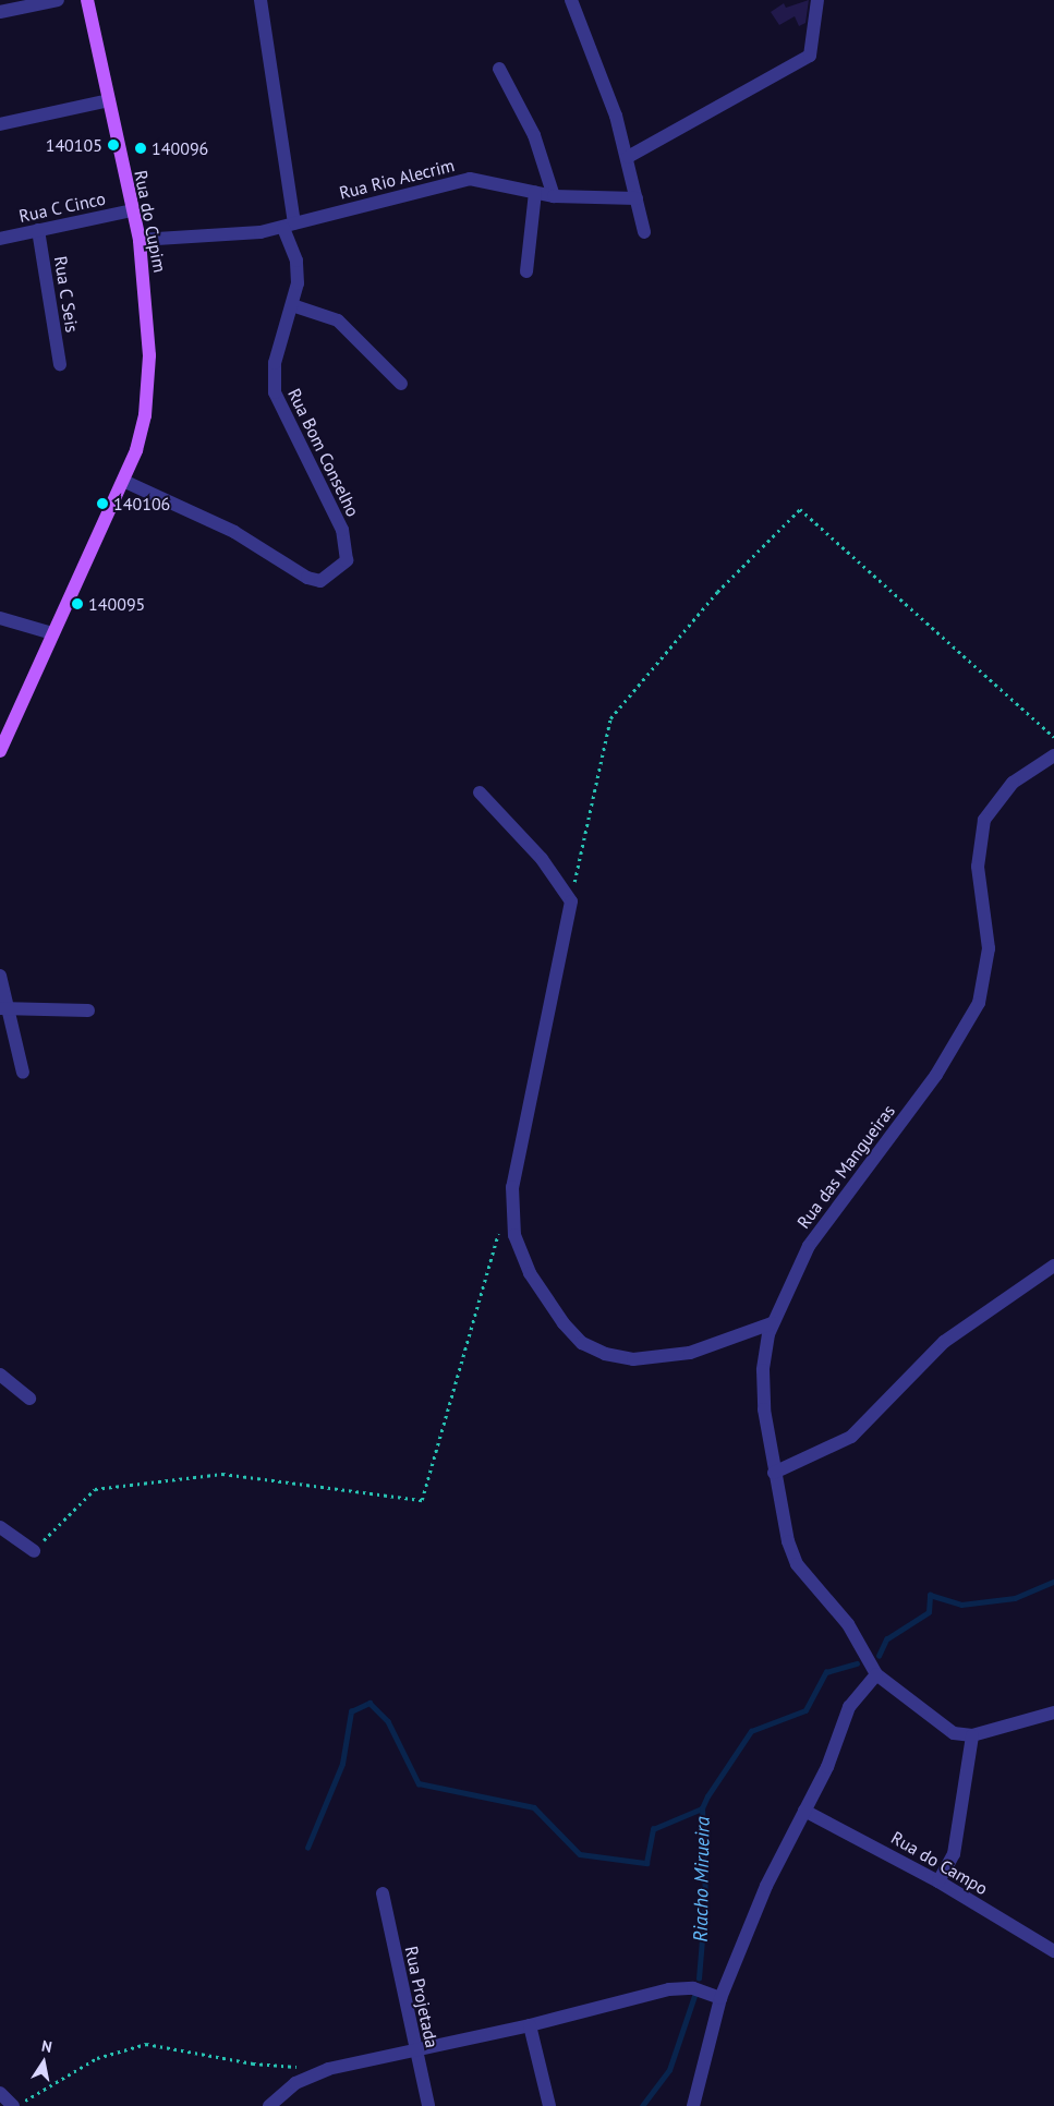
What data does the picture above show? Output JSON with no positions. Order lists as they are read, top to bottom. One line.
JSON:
{"streets":{"main road":["Rua do Cupim"],"street":["Rua Rio Alecrim","Rua C Cinco","Rua C Seis","Rua Bom Conselho","Rua das Mangueiras","Rua do Campo","Rua Projetada"]},"crossings":[["Rua Rio Alecrim","Rua do Cupim"],["Rua Rio Alecrim","Rua Bom Conselho"],["Rua C Cinco","Rua do Cupim"],["Rua C Cinco","Rua C Seis"],["Rua do Cupim","Rua Bom Conselho"]],"water":["Riacho Mirueira"],"places":["140105","140096","140106","140095"],"north":"top"}
